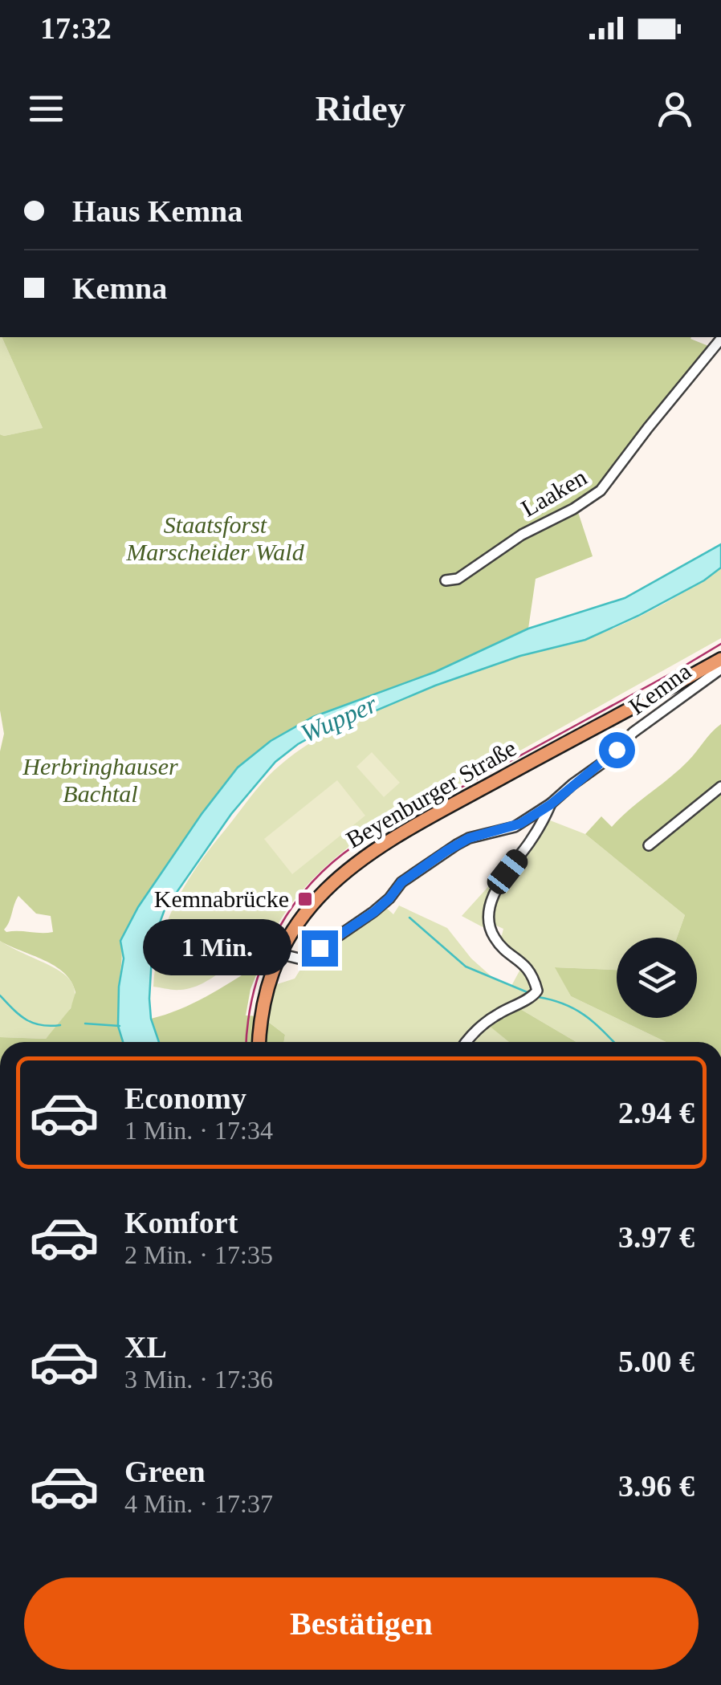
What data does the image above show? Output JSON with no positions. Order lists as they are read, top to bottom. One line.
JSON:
{"streets":{"main road":["Beyenburger Straße"],"street":["Laaken","Kemna"]},"crossings":[["Kemna","Beyenburger Straße"]],"water":["Wupper"],"parks":["Staatsforst Marscheider Wald","Herbringhauser Bachtal"],"places":{"transit":["Kemnabrücke"]},"page":{"status":"17:32","header":"Ridey","banner":["Haus Kemna","Kemna"],"bubble":"1 Min.","list":[{"name":"Economy","note":"1 Min. · 17:34","value":"2.94 €"},{"name":"Komfort","note":"2 Min. · 17:35","value":"3.97 €"},{"name":"XL","note":"3 Min. · 17:36","value":"5.00 €"},{"name":"Green","note":"4 Min. · 17:37","value":"3.96 €"}],"buttons":"Bestätigen"}}
